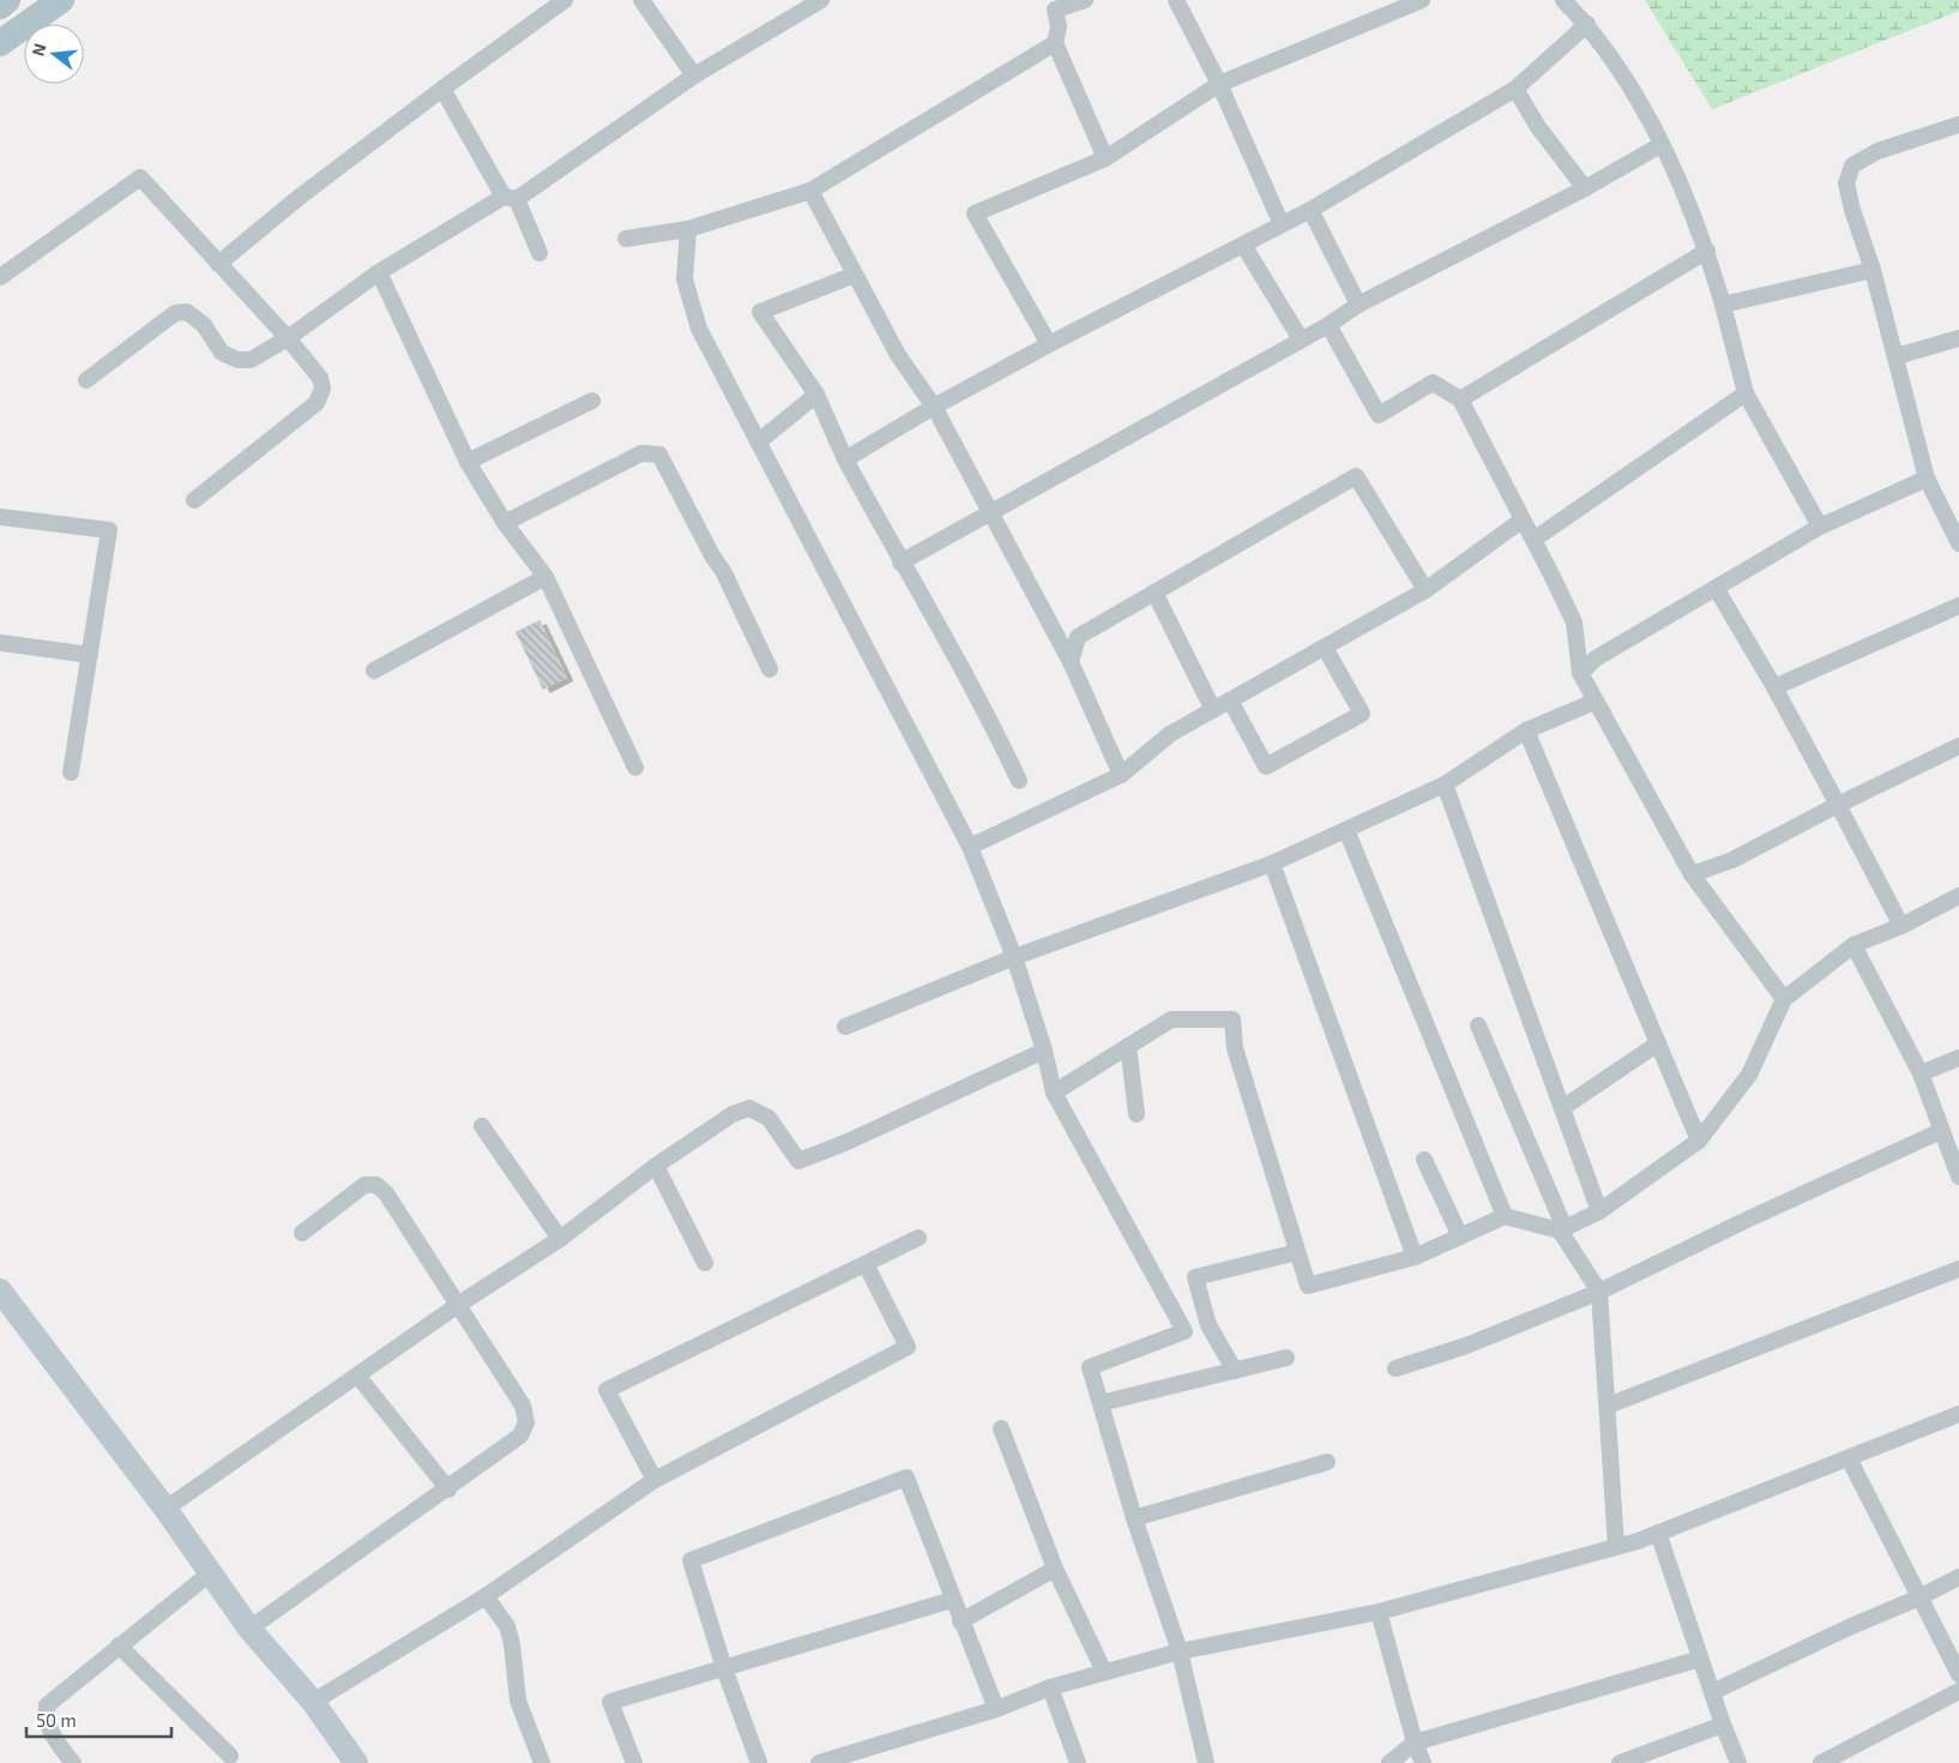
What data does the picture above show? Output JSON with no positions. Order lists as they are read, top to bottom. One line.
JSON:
{"scale_bar":"50 m","north":"left"}
